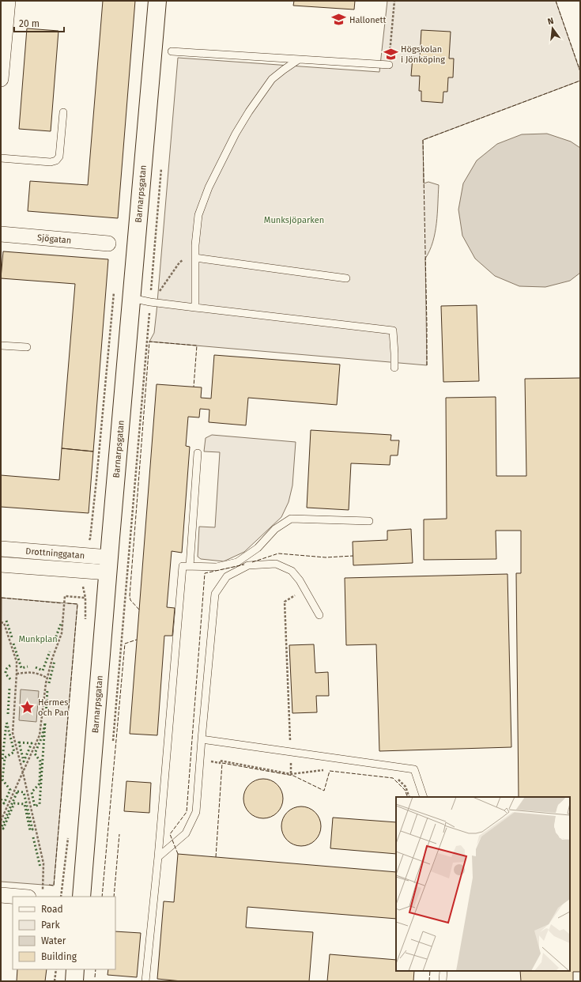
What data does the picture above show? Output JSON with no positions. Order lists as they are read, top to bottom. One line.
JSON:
{"streets":{"main road":["Barnarpsgatan"],"street":["Sjögatan","Drottninggatan"]},"crossings":[["Barnarpsgatan","Drottninggatan"]],"parks":["Munksjöparken","Munkplan"],"places":{"school or university":["Hallonett","Högskolan i Jönköping"],"place":["Hermes och Pan"]},"legend":["Road","Park","Water","Building"],"scale_bar":"20 m","north":"top"}
